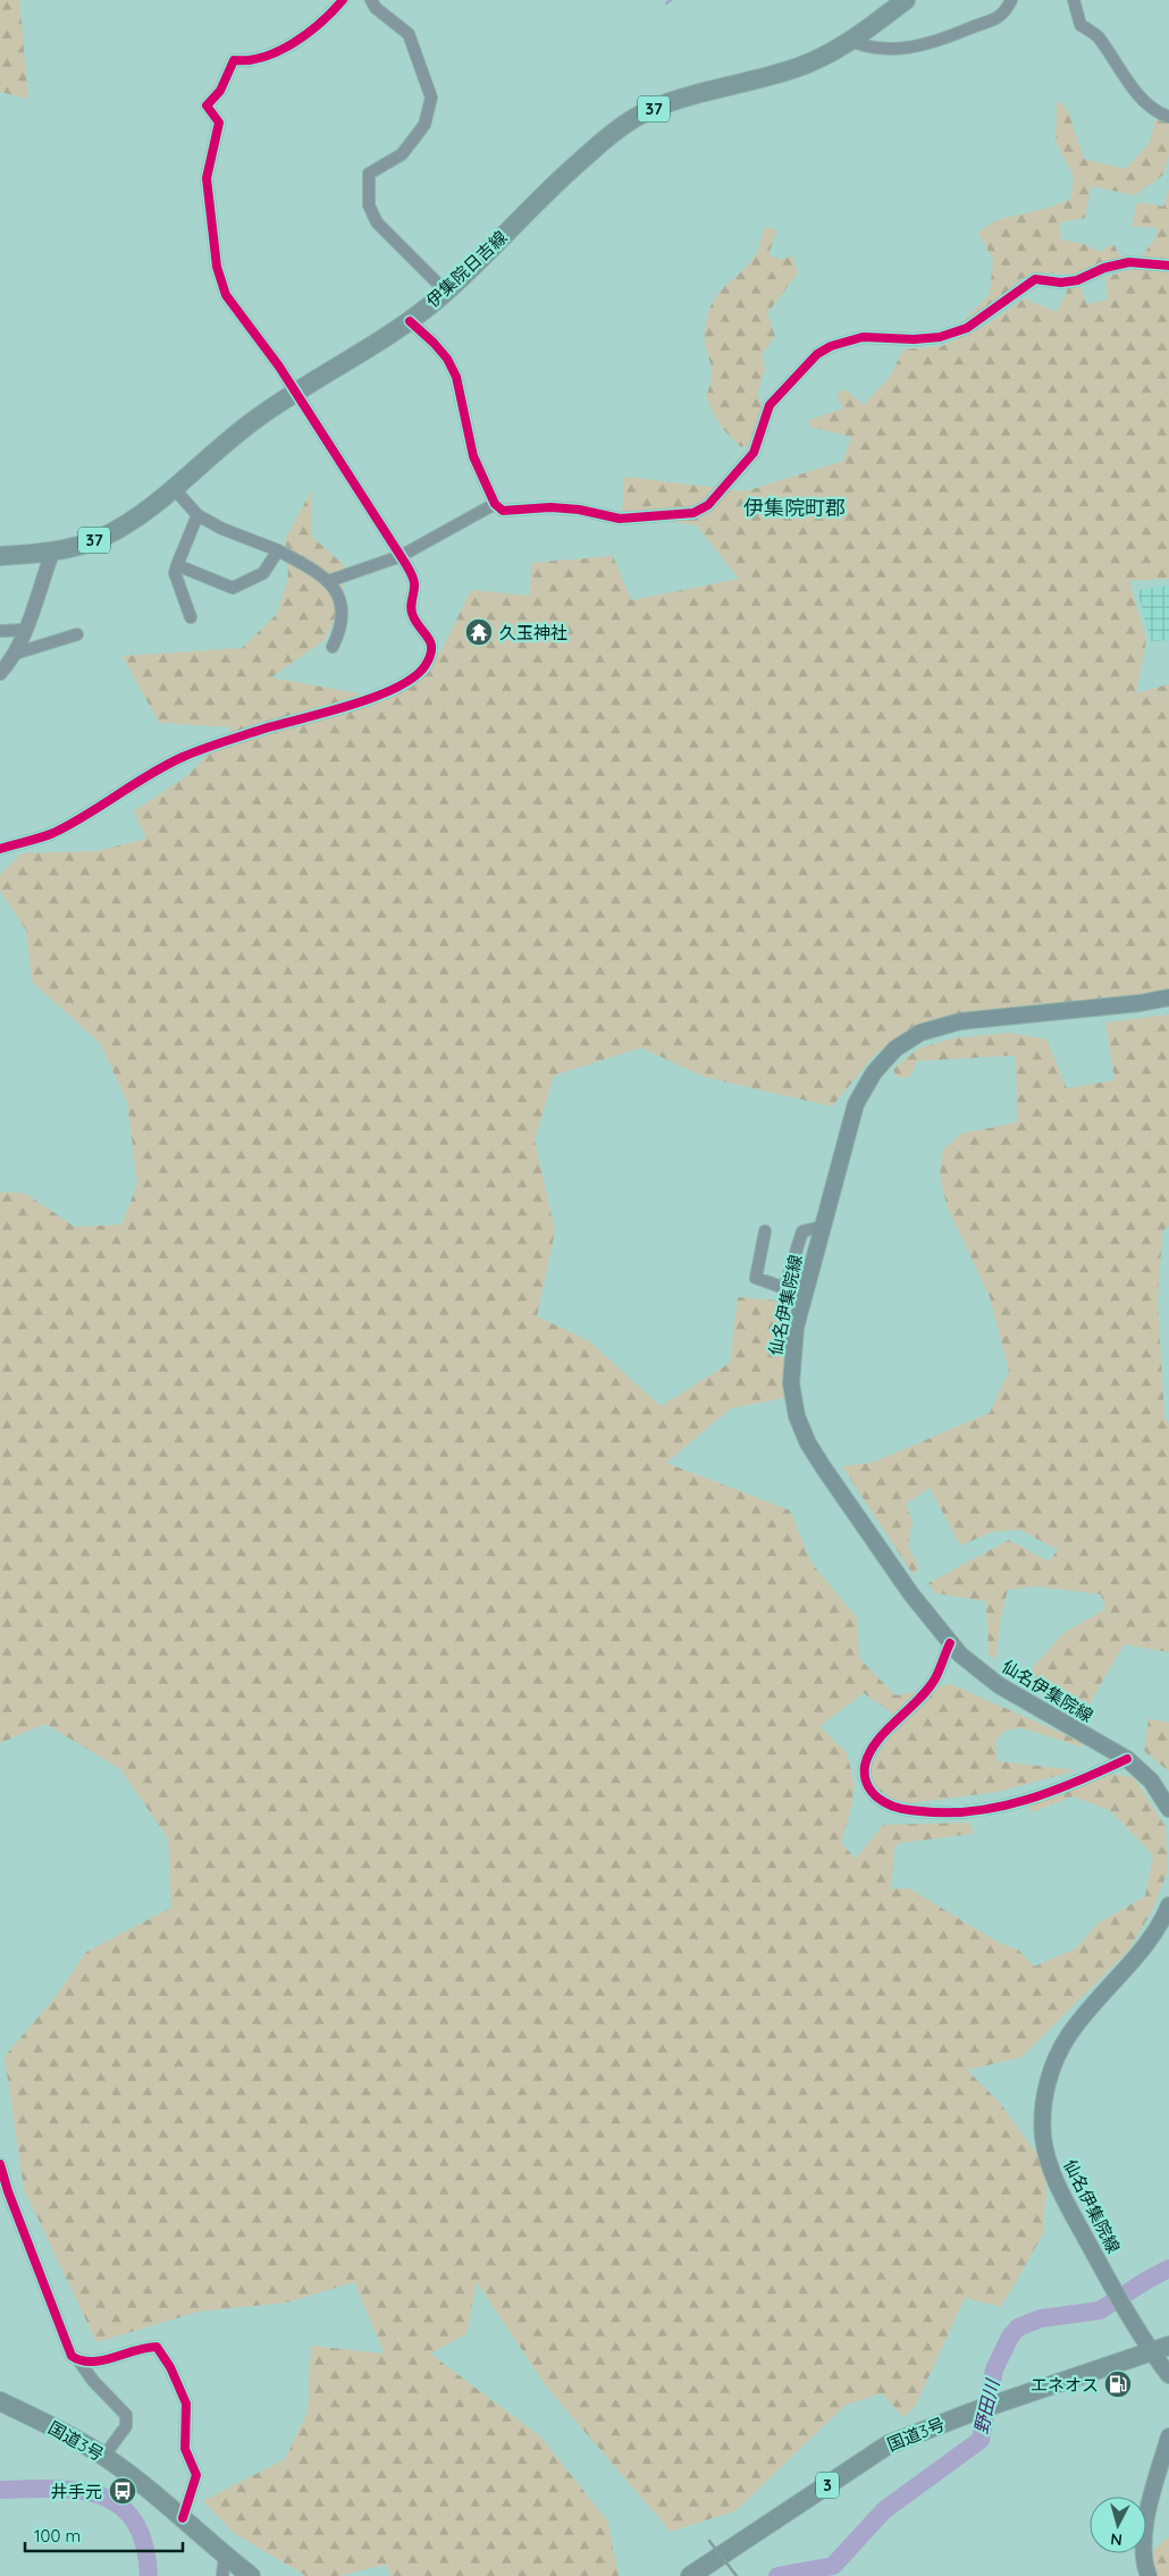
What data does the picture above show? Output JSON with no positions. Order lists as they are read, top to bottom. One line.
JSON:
{"streets":{"highway":["国道3号","3"],"main road":["37","伊集院日吉線","仙名伊集院線"]},"crossings":[["仙名伊集院線","国道3号"]],"districts":["伊集院町郡"],"water":["野田川"],"places":{"temple":["久玉神社"],"fuel station":["エネオス"],"bus stop":["井手元"]},"scale_bar":"100 m","north":"bottom"}
